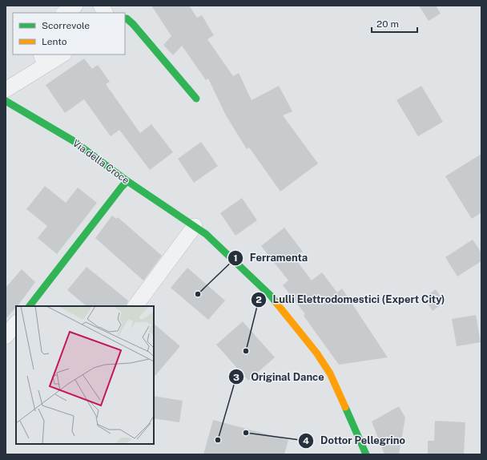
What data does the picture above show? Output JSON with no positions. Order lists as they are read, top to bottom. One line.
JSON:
{"streets":{"street":["Via della Croce"]},"places":["Ferramenta","Lulli Elettrodomestici (Expert City)","Dottor Pellegrino","Original Dance"],"legend":["Scorrevole","Lento"],"scale_bar":"20 m"}
